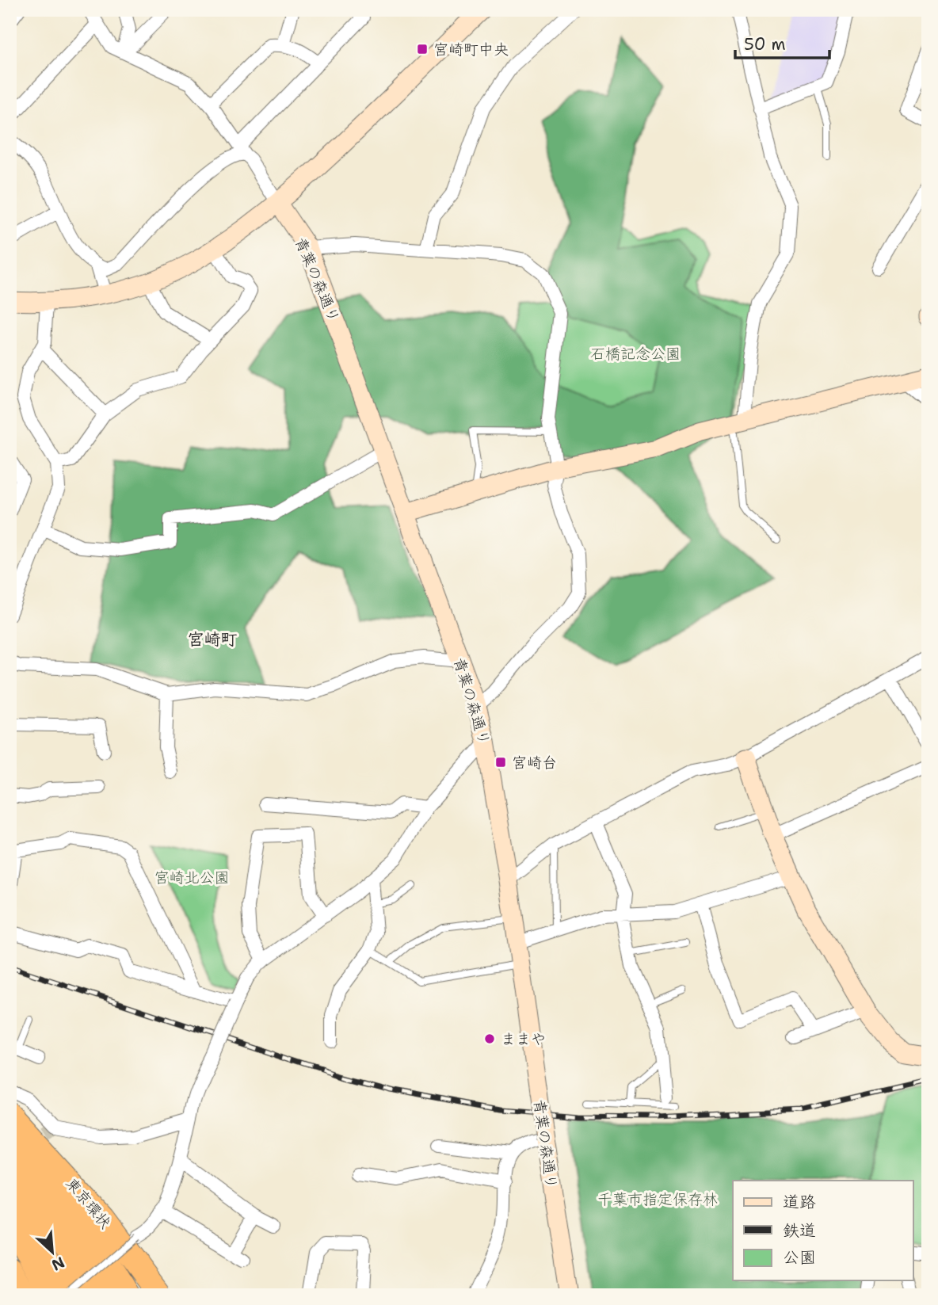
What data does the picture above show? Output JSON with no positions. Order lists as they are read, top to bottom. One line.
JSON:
{"streets":{"highway":["東京環状"],"street":["青葉の森通り"]},"districts":["宮崎町"],"parks":["石橋記念公園","宮崎北公園","千葉市指定保存林"],"places":{"transit":["宮崎町中央","宮崎台"],"other":["ままや"]},"legend":["道路","鉄道","公園"],"scale_bar":"50 m","north":"bottom right"}
